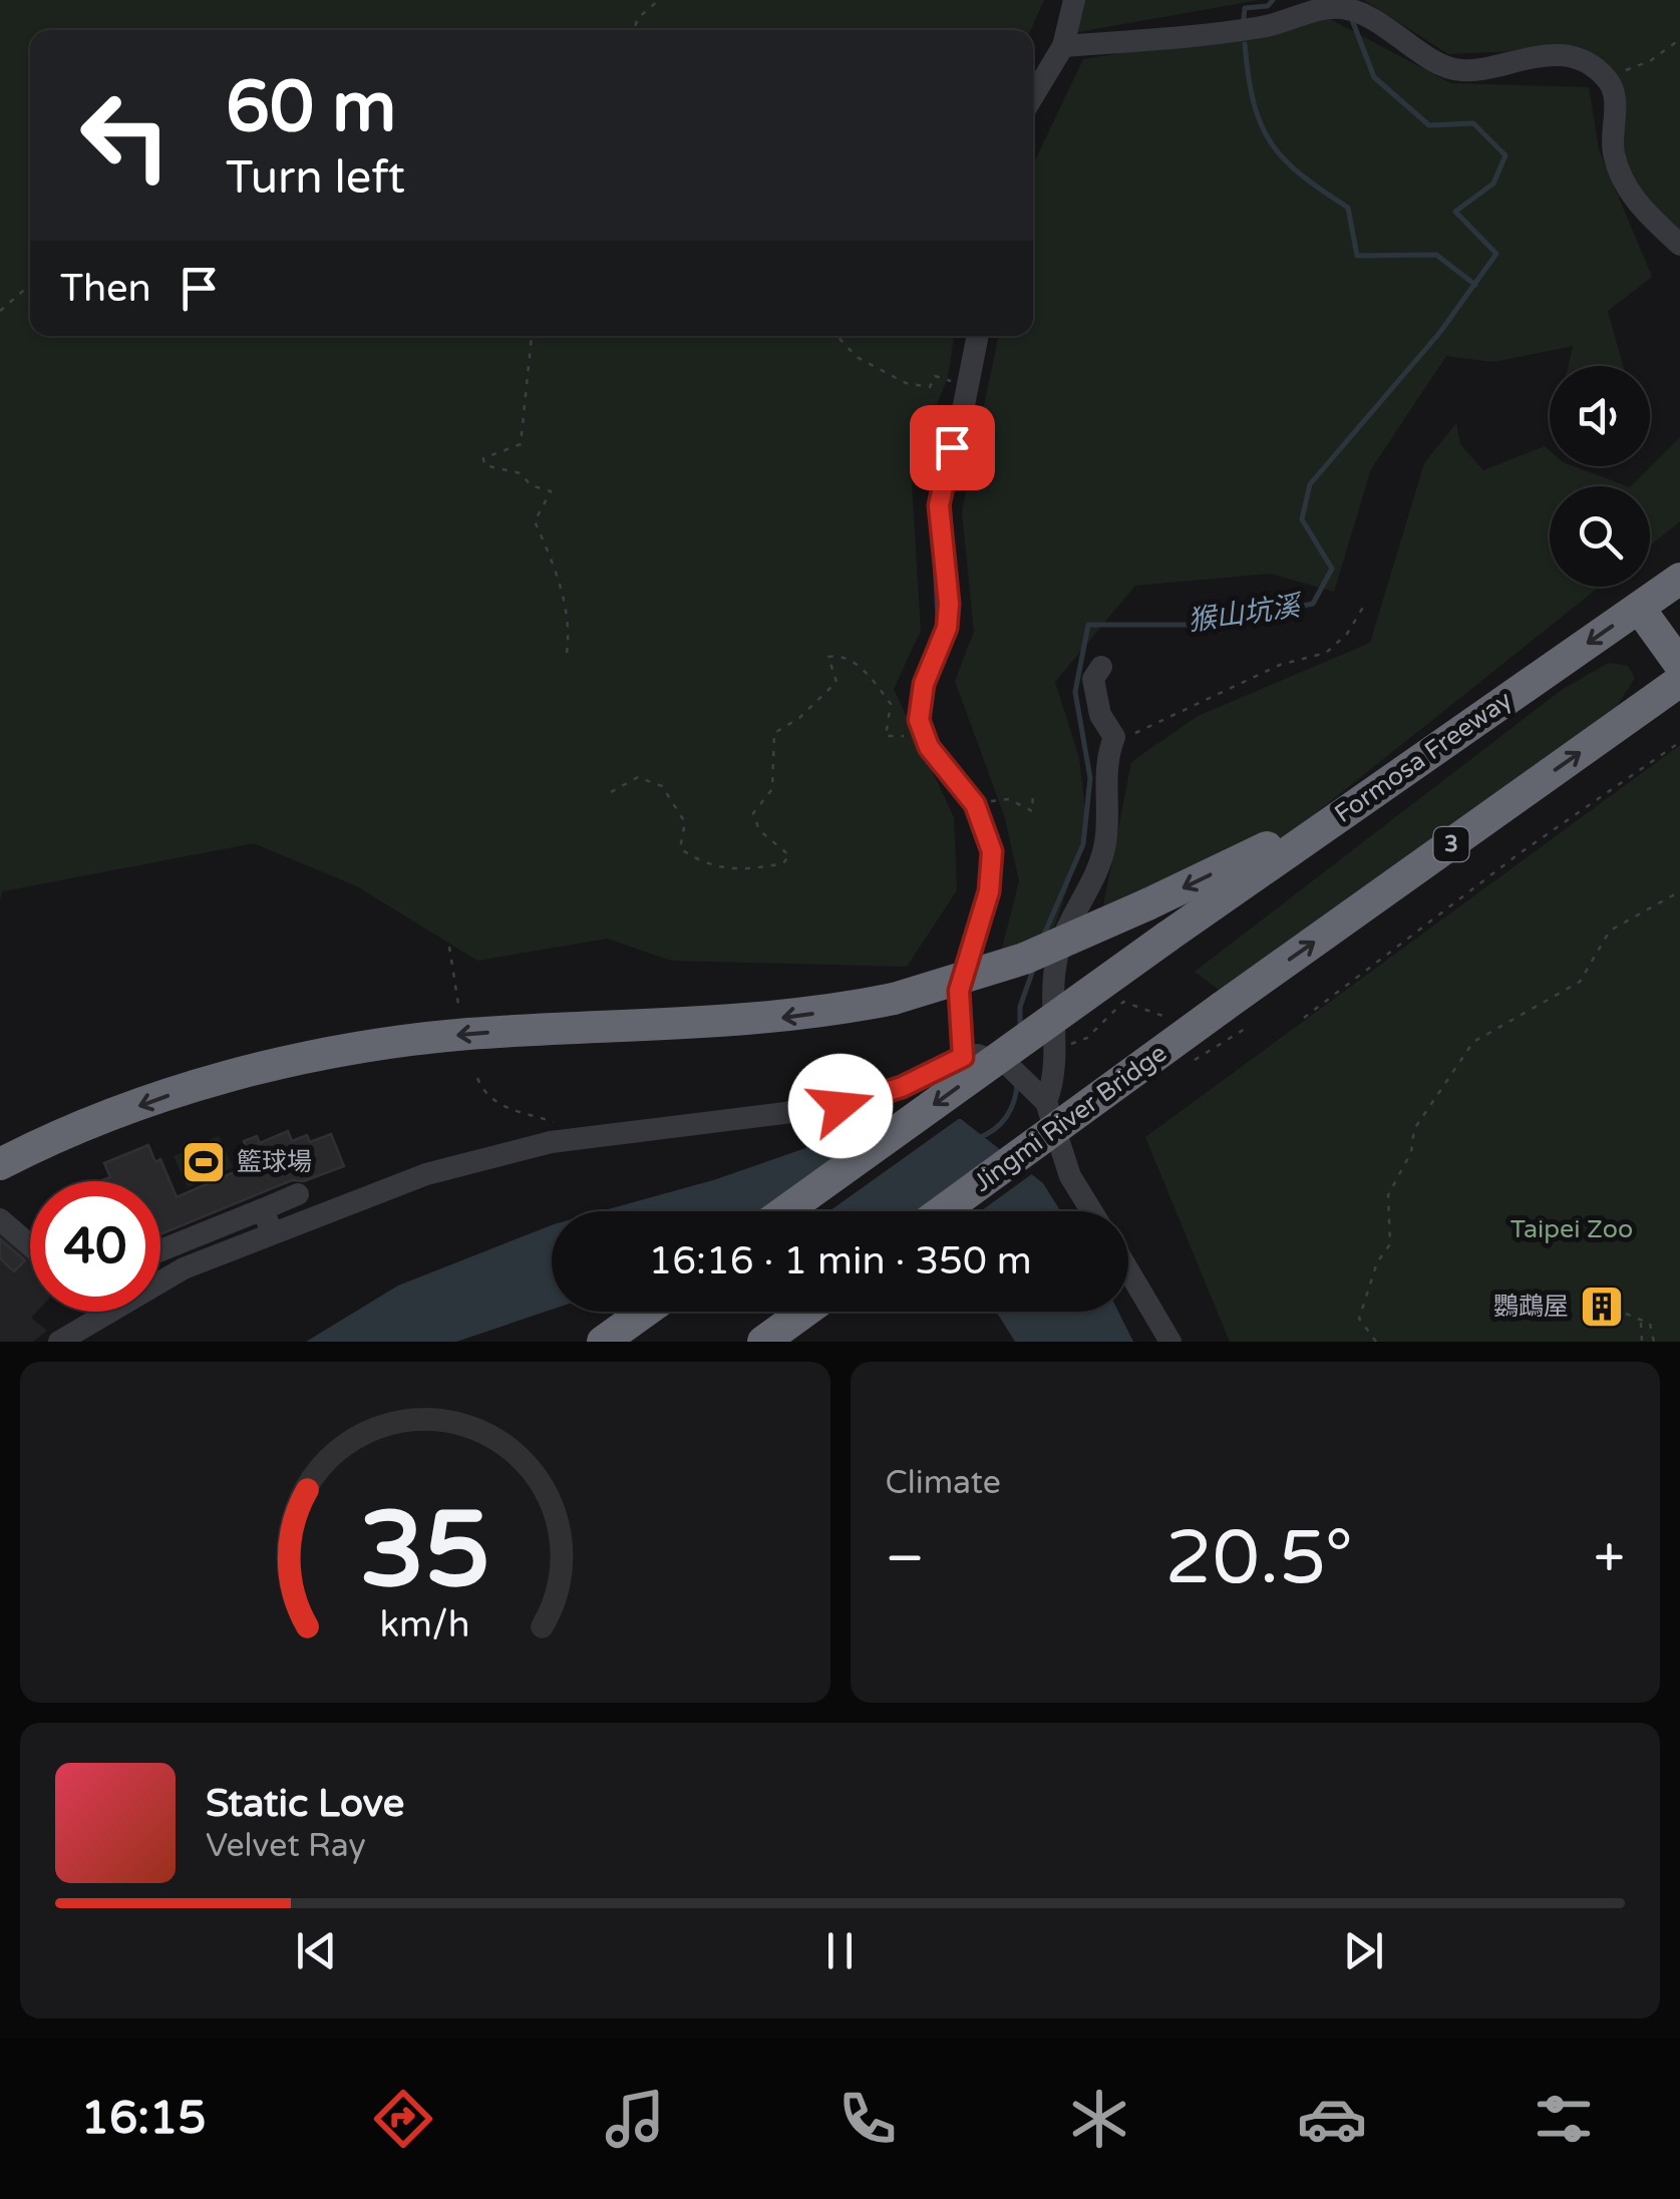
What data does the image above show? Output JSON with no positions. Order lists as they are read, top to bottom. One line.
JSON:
{"streets":{"highway":["Formosa Freeway","3","Jingmi River Bridge"]},"water":["猴山坑溪"],"parks":["Taipei Zoo"],"places":{"sports":["籃球場"],"building":["鸚鵡屋"]},"page":{"turn":["60 m","Turn left"],"then":"Then","limit":"40","trip":"16:16 · 1 min · 350 m","tile":"Climate","heat":["−","20.5°","+"],"song":["Static Love","Velvet Ray"],"tabs":"16:15","gauge":["35","km/h"]}}
